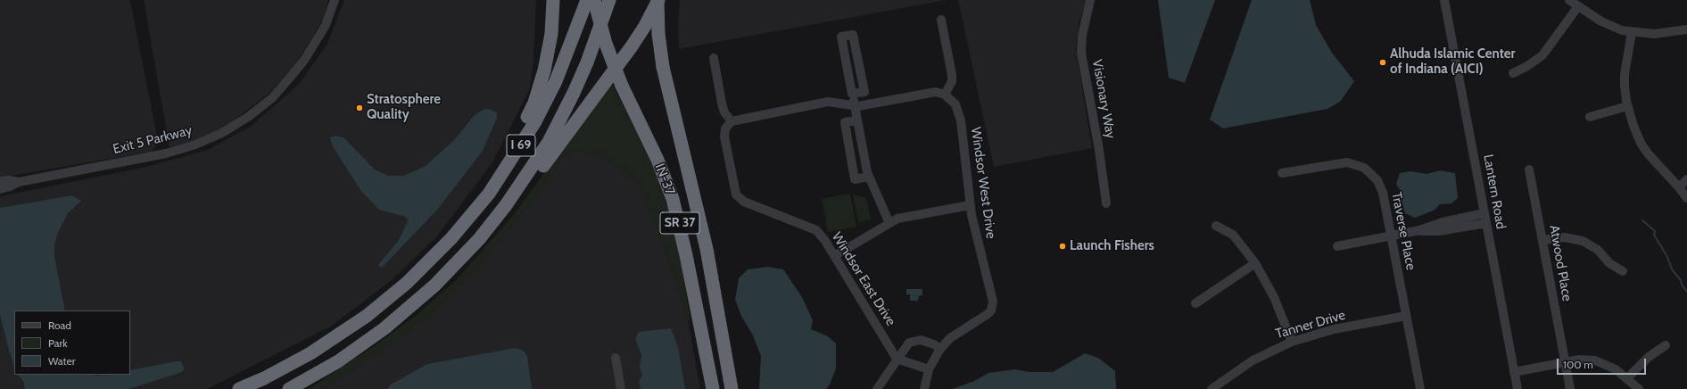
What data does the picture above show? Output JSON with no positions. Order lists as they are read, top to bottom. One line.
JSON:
{"streets":{"highway":["I 69","IN-37","SR 37"],"street":["Visionary Way","Exit 5 Parkway","Windsor West Drive","Lantern Road","Traverse Place","Atwood Place","Windsor East Drive","Tanner Drive"]},"crossings":[["Traverse Place","Tanner Drive"]],"places":["Alhuda Islamic Center of Indiana (AICI)","Stratosphere Quality","Launch Fishers"],"legend":["Road","Park","Water"],"scale_bar":"100 m"}
